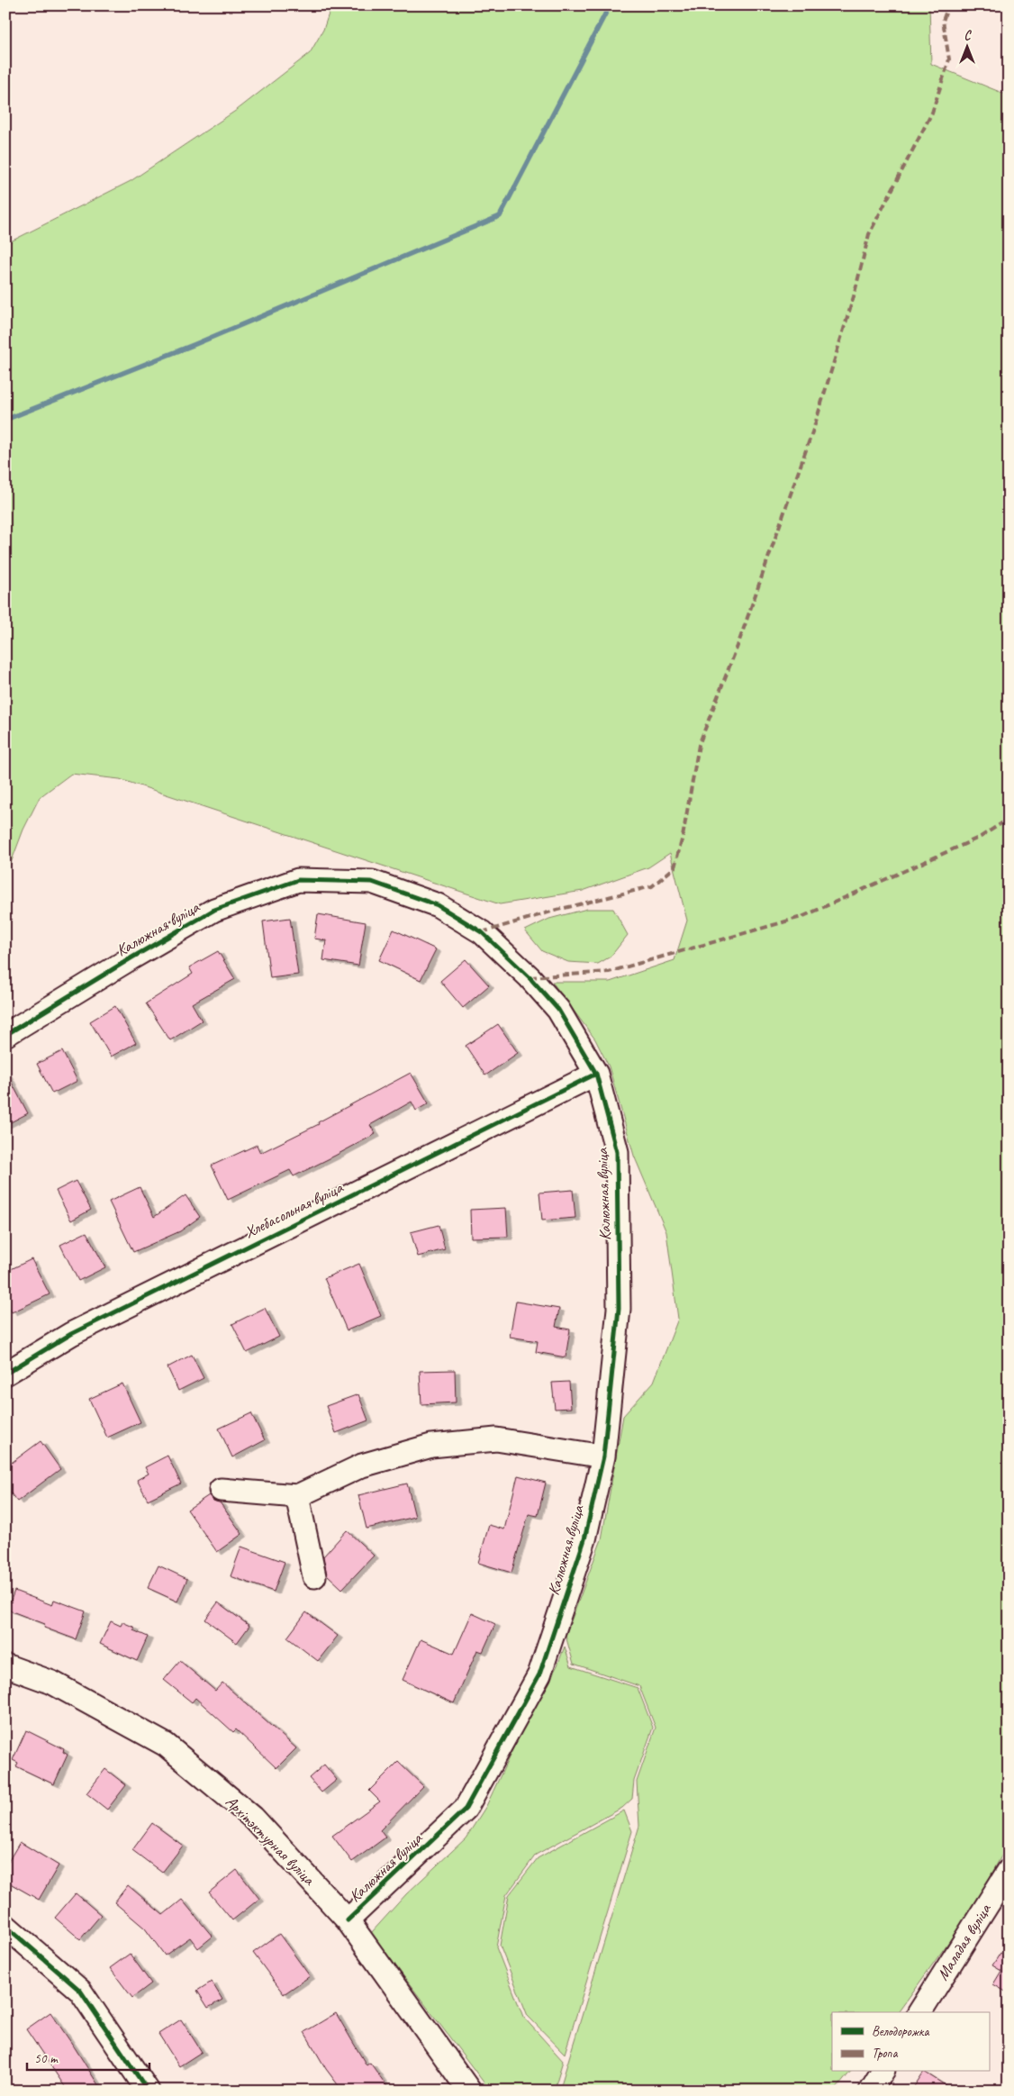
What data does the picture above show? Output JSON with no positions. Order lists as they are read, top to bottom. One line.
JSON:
{"streets":{"street":["Калюжная вуліца","Хлебасольная вуліца","Архітэктурная вуліца","Маладая вуліца"]},"crossings":[["Калюжная вуліца","Хлебасольная вуліца"],["Калюжная вуліца","Архітэктурная вуліца"]],"legend":["Велодорожка","Тропа"],"scale_bar":"50 m","north":"top"}
